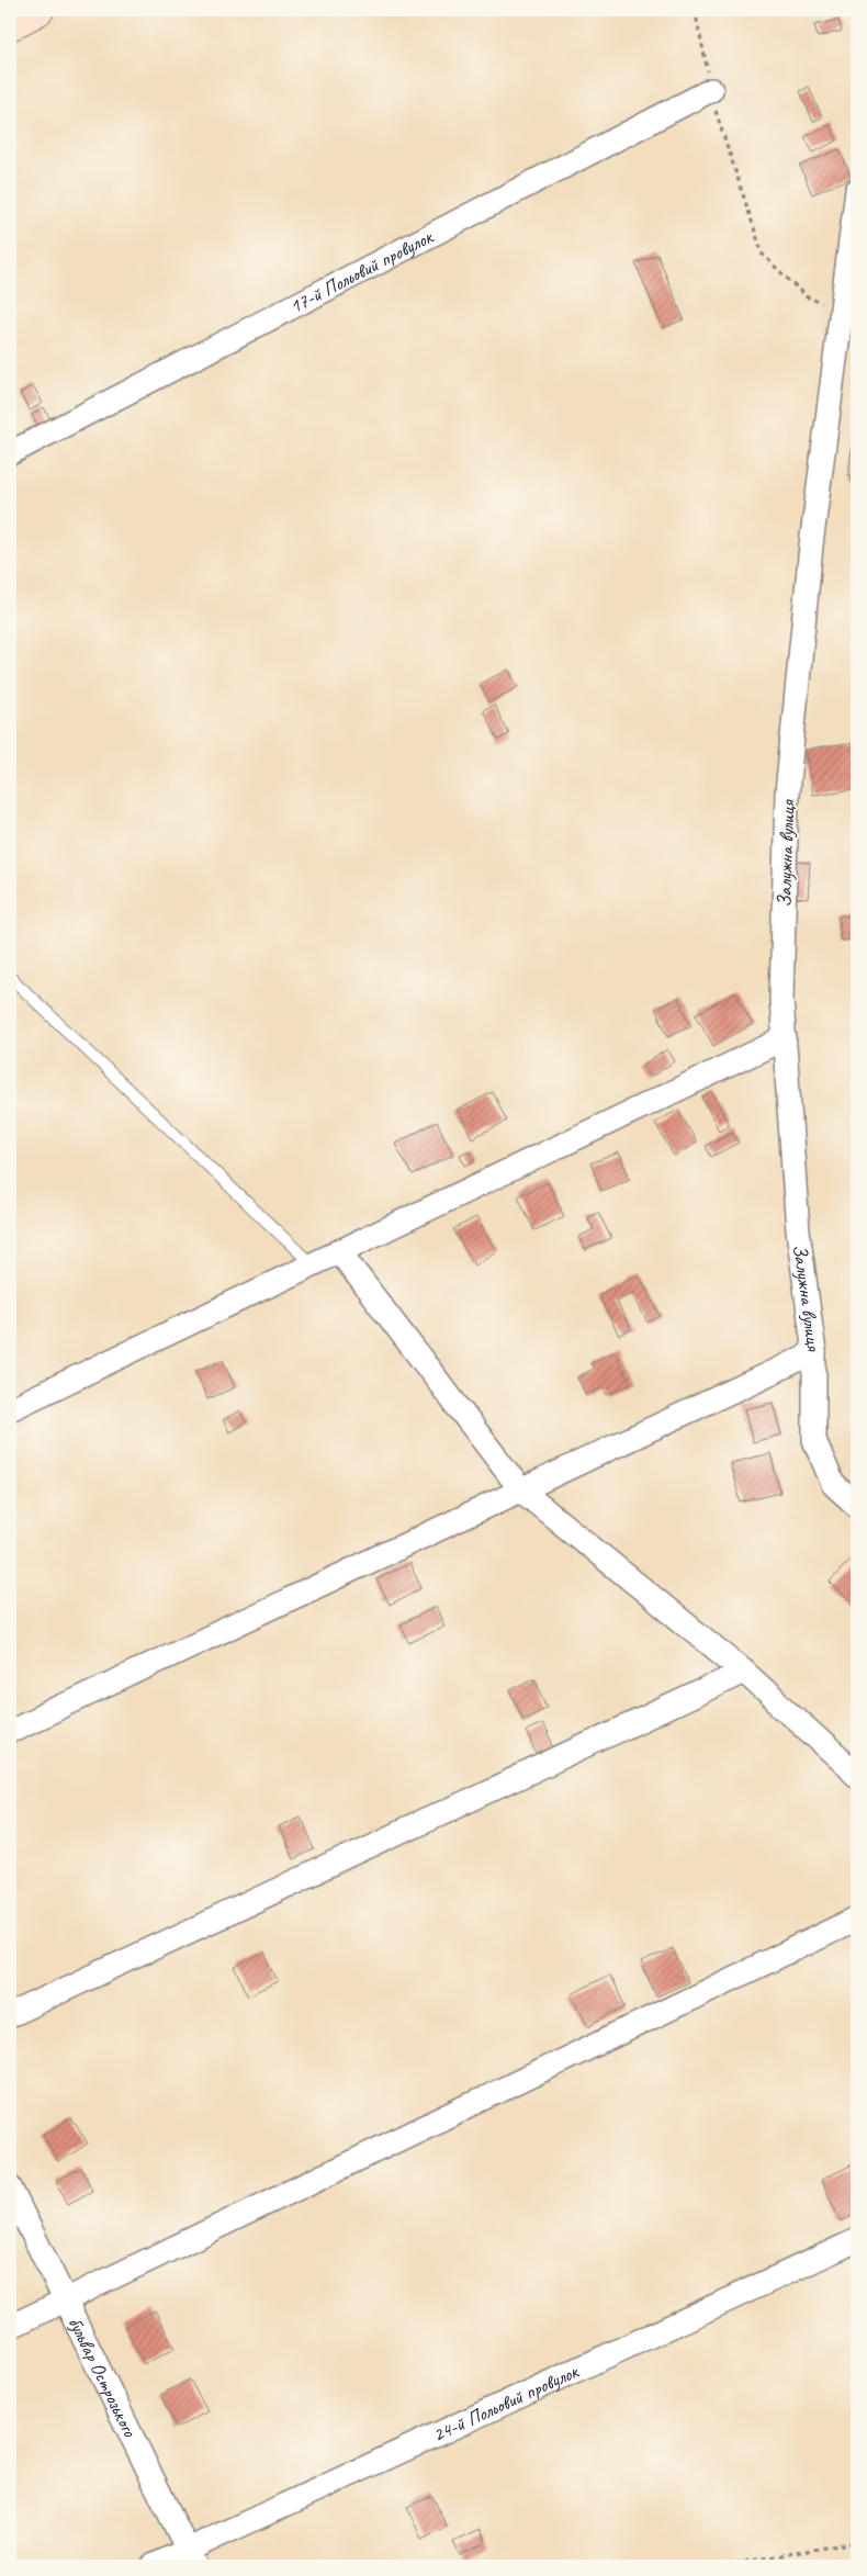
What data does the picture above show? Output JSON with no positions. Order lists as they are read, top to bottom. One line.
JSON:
{"streets":{"street":["17-й Польовий провулок","Залужна вулиця","бульвар Острозького","24-й Польовий провулок"]},"crossings":[["бульвар Острозького","24-й Польовий провулок"]]}
